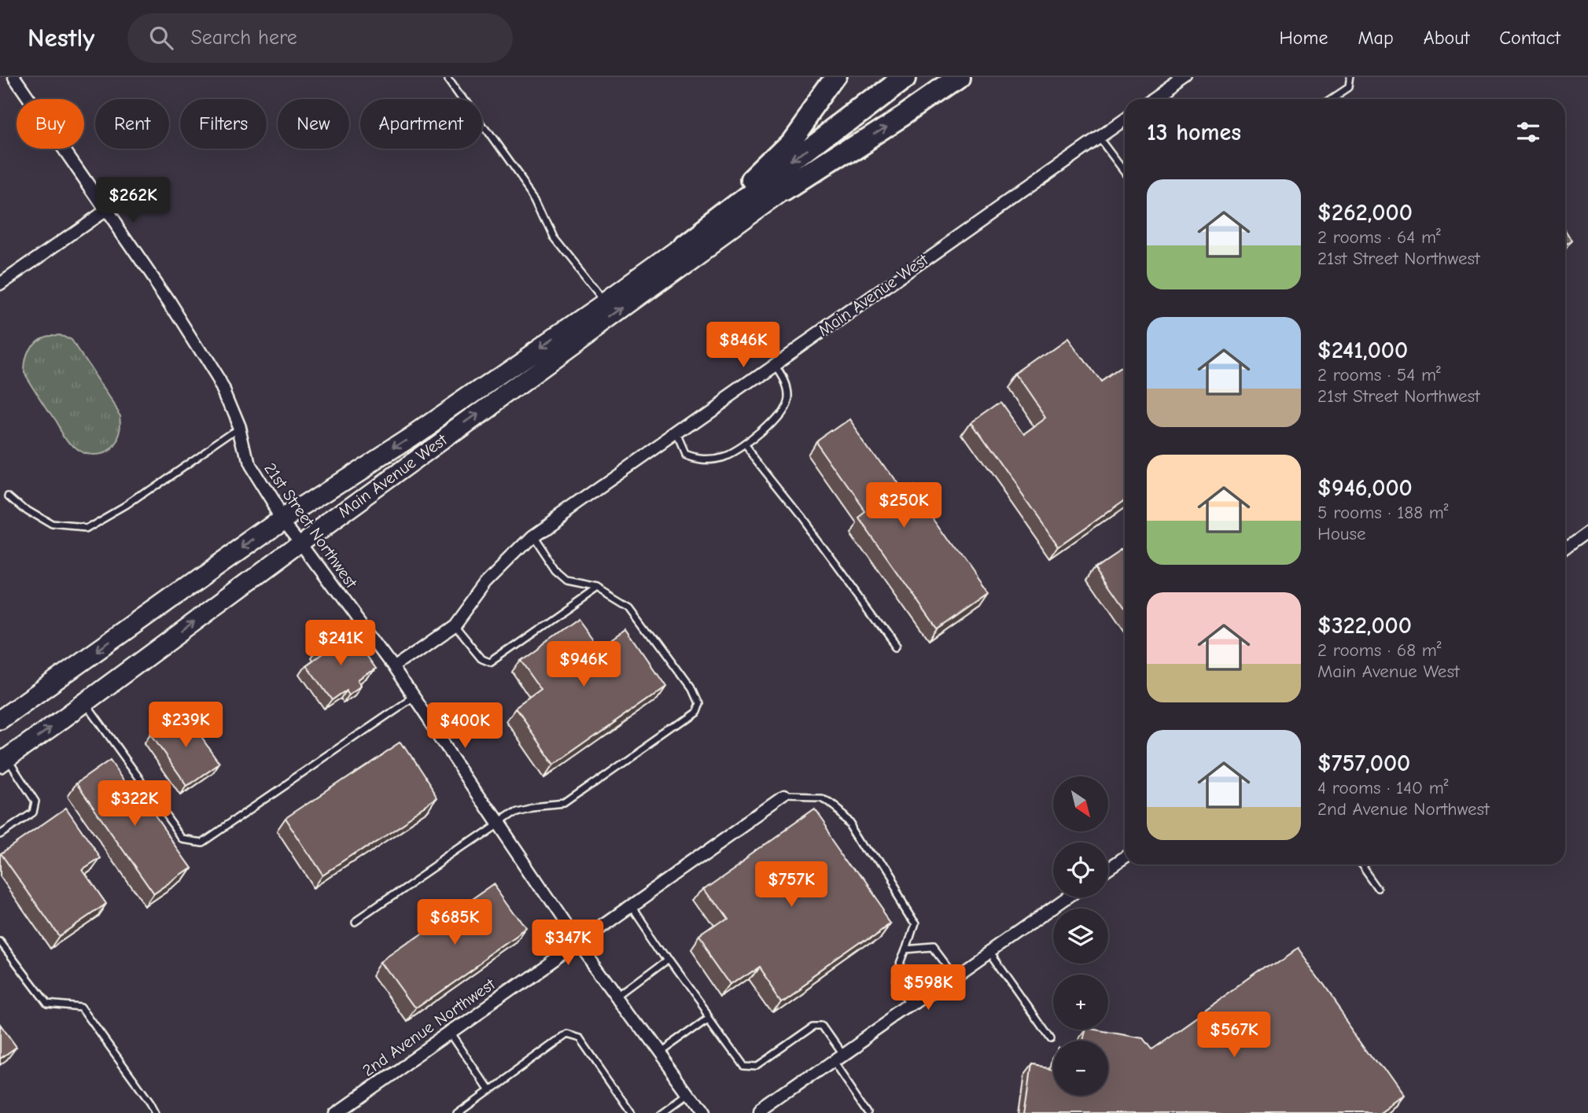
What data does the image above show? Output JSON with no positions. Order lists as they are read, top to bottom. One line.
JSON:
{"streets":{"main road":["Main Avenue West"],"street":["21st Street Northwest","2nd Avenue Northwest"]},"crossings":[["Main Avenue West","21st Street Northwest"],["21st Street Northwest","2nd Avenue Northwest"]],"north":"bottom right","page":{"header":"Nestly","search":"Search here","nav":["Home","Map","About","Contact"],"chip":["Buy","Rent","Filters","New","Apartment"],"heading":"13 homes","list":[{"name":"$262,000","note":"2 rooms · 64 m² · 21st Street Northwest"},{"name":"$241,000","note":"2 rooms · 54 m² · 21st Street Northwest"},{"name":"$946,000","note":"5 rooms · 188 m² · House"},{"name":"$322,000","note":"2 rooms · 68 m² · Main Avenue West"},{"name":"$757,000","note":"4 rooms · 140 m² · 2nd Avenue Northwest"}],"price":["$262K","$846K","$250K","$241K","$946K","$239K","$400K","$322K","$757K","$685K","$347K","$598K","$567K"],"map_buttons":["+","−"]}}
